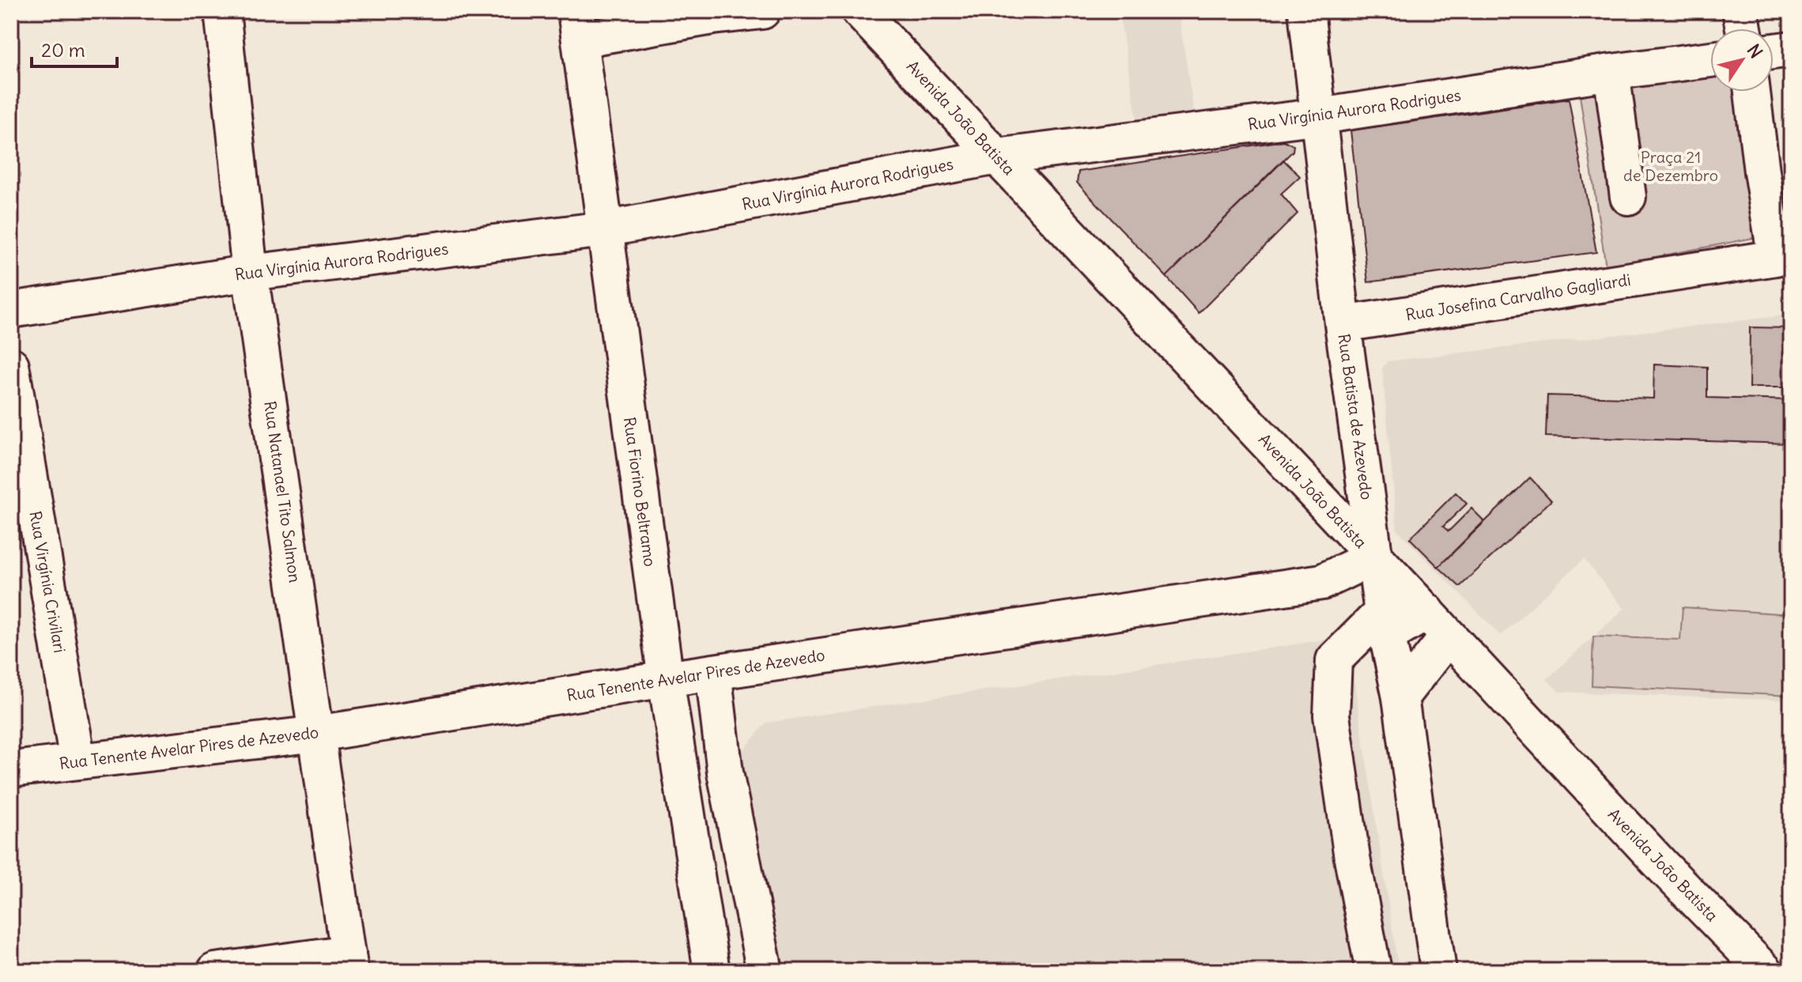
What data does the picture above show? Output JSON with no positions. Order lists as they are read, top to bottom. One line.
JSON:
{"streets":{"street":["Rua Virgínia Aurora Rodrigues","Avenida João Batista","Rua Josefina Carvalho Gagliardi","Rua Batista de Azevedo","Rua Natanael Tito Salmon","Rua Fiorino Beltramo","Rua Virgínia Crivilari","Rua Tenente Avelar Pires de Azevedo"]},"crossings":[["Rua Virgínia Aurora Rodrigues","Avenida João Batista"],["Rua Virgínia Aurora Rodrigues","Rua Batista de Azevedo"],["Rua Virgínia Aurora Rodrigues","Rua Natanael Tito Salmon"],["Rua Virgínia Aurora Rodrigues","Rua Fiorino Beltramo"],["Avenida João Batista","Rua Batista de Azevedo"],["Avenida João Batista","Rua Tenente Avelar Pires de Azevedo"],["Rua Josefina Carvalho Gagliardi","Rua Batista de Azevedo"],["Rua Batista de Azevedo","Rua Tenente Avelar Pires de Azevedo"],["Rua Natanael Tito Salmon","Rua Tenente Avelar Pires de Azevedo"],["Rua Fiorino Beltramo","Rua Tenente Avelar Pires de Azevedo"],["Rua Virgínia Crivilari","Rua Tenente Avelar Pires de Azevedo"]],"parks":["Praça 21 de Dezembro"],"scale_bar":"20 m","north":"top right"}
